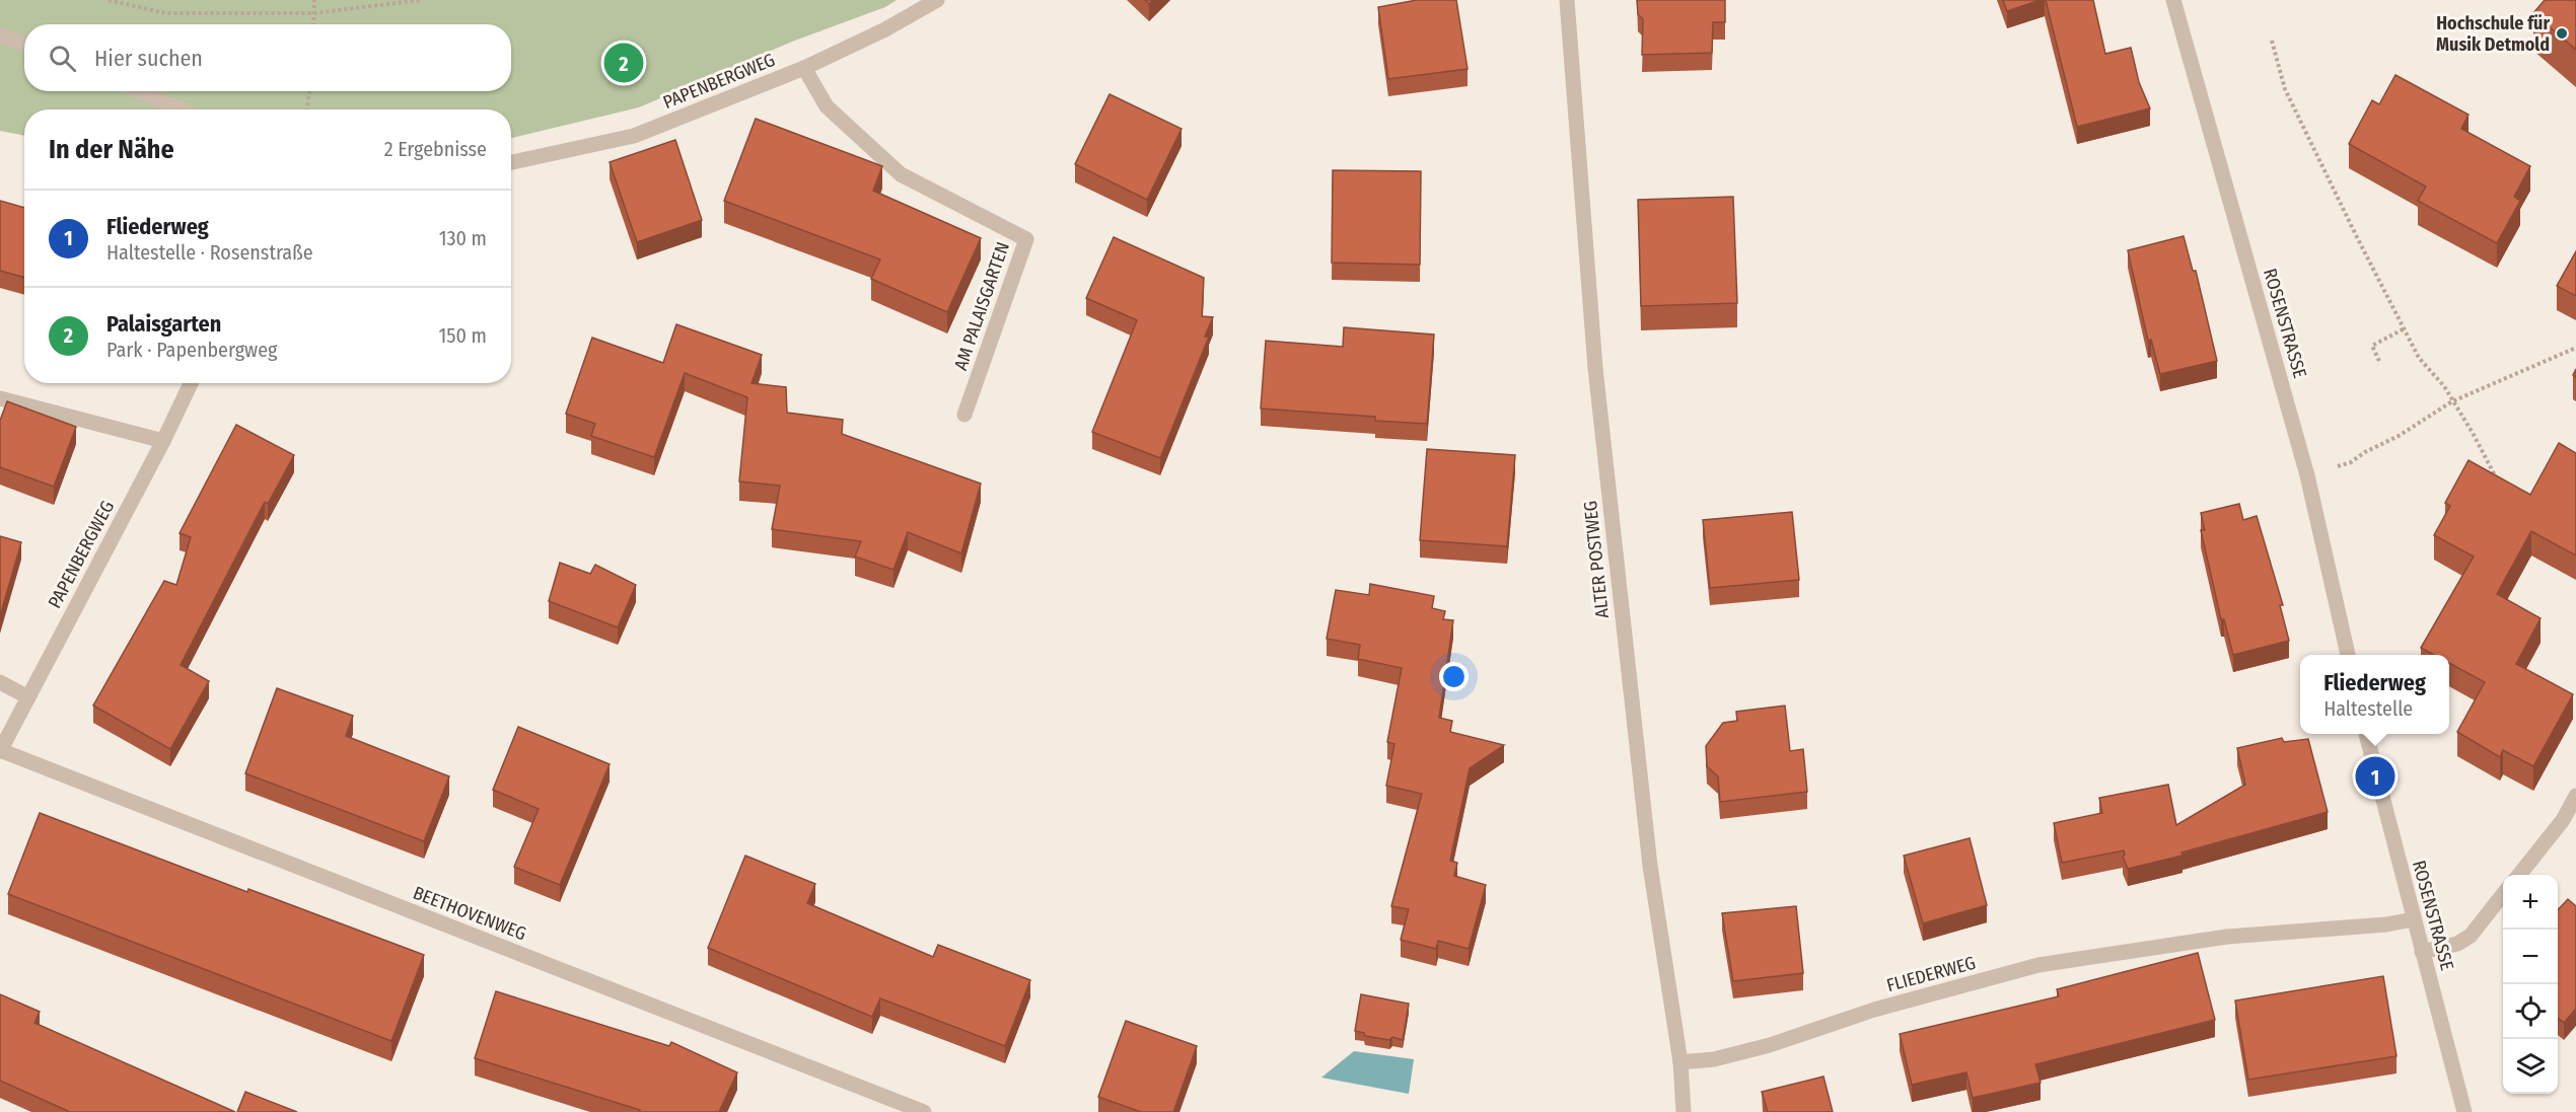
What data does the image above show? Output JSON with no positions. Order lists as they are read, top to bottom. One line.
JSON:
{"streets":{"street":["PAPENBERGWEG","AM PALAISGARTEN","ROSENSTRASSE","ALTER POSTWEG","BEETHOVENWEG","FLIEDERWEG"]},"crossings":[["PAPENBERGWEG","AM PALAISGARTEN"],["PAPENBERGWEG","BEETHOVENWEG"],["ROSENSTRASSE","FLIEDERWEG"],["ALTER POSTWEG","FLIEDERWEG"]],"places":["Hochschule für Musik Detmold"],"page":{"search":"Hier suchen","pins":["2","1"],"heading":["In der Nähe","2 Ergebnisse"],"list":[{"mark":"1","name":"Fliederweg","note":"Haltestelle · Rosenstraße","value":"130 m"},{"mark":"2","name":"Palaisgarten","note":"Park · Papenbergweg","value":"150 m"}],"popup":["Fliederweg","Haltestelle"],"map_buttons":["+","−"]}}
